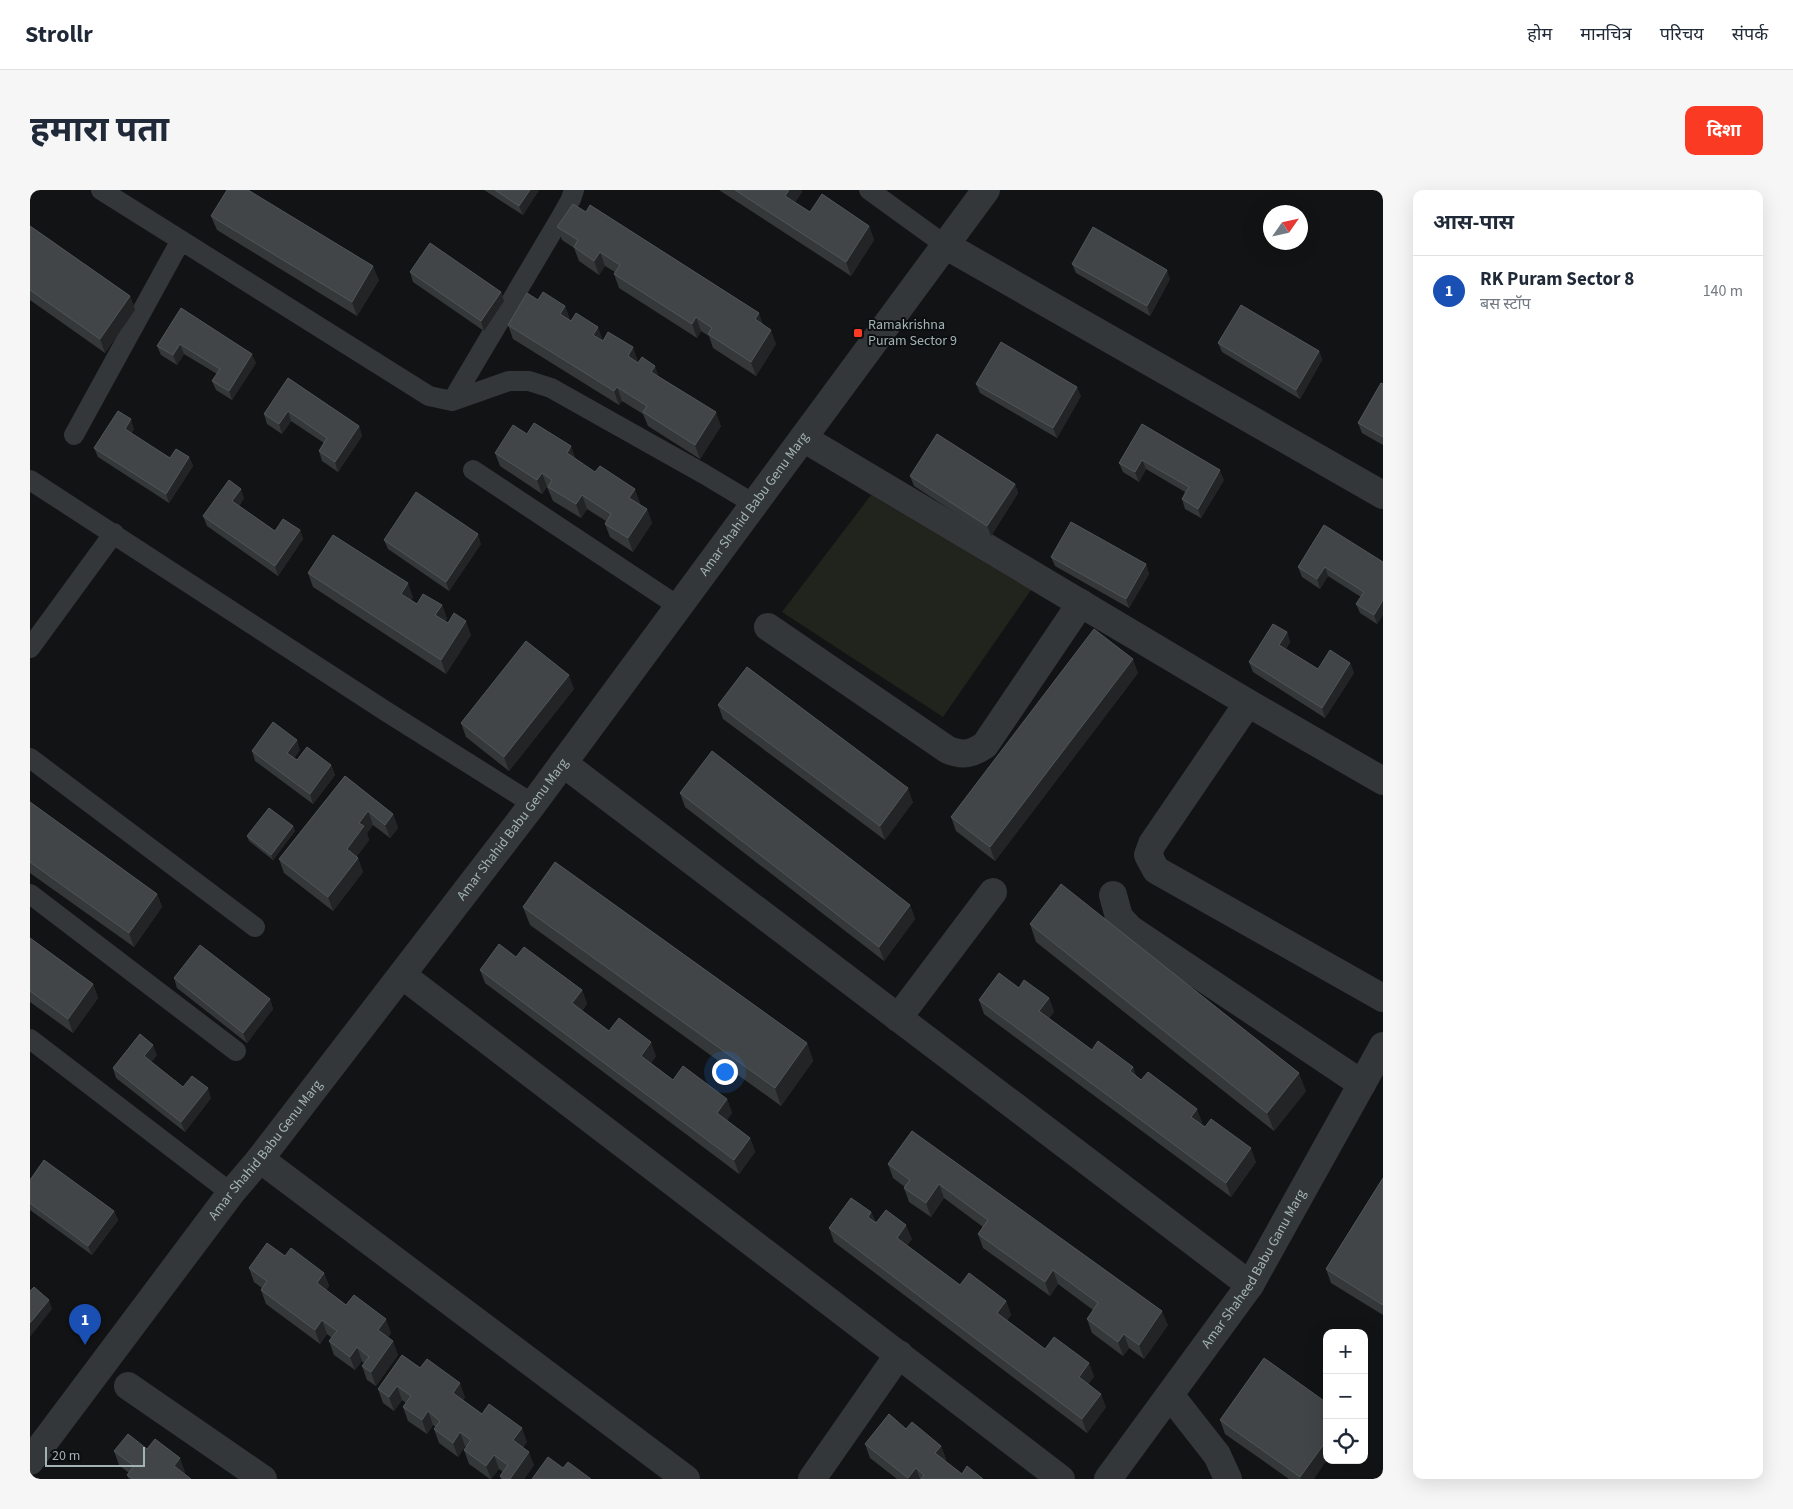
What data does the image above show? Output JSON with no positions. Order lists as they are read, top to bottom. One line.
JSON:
{"streets":{"street":["Amar Shahid Babu Genu Marg","Amar Shaheed Babu Ganu Marg"]},"places":{"transit":["Ramakrishna Puram Sector 9"]},"scale_bar":"20 m","north":"top right","page":{"header":"Strollr","nav":["होम","मानचित्र","परिचय","संपर्क"],"title":"हमारा पता","buttons":"दिशा","heading":"आस-पास","list":[{"mark":"1","name":"RK Puram Sector 8","note":"बस स्टॉप","value":"140 m"}],"pins":"1","map_buttons":["+","−"],"scale":"20 m"}}
